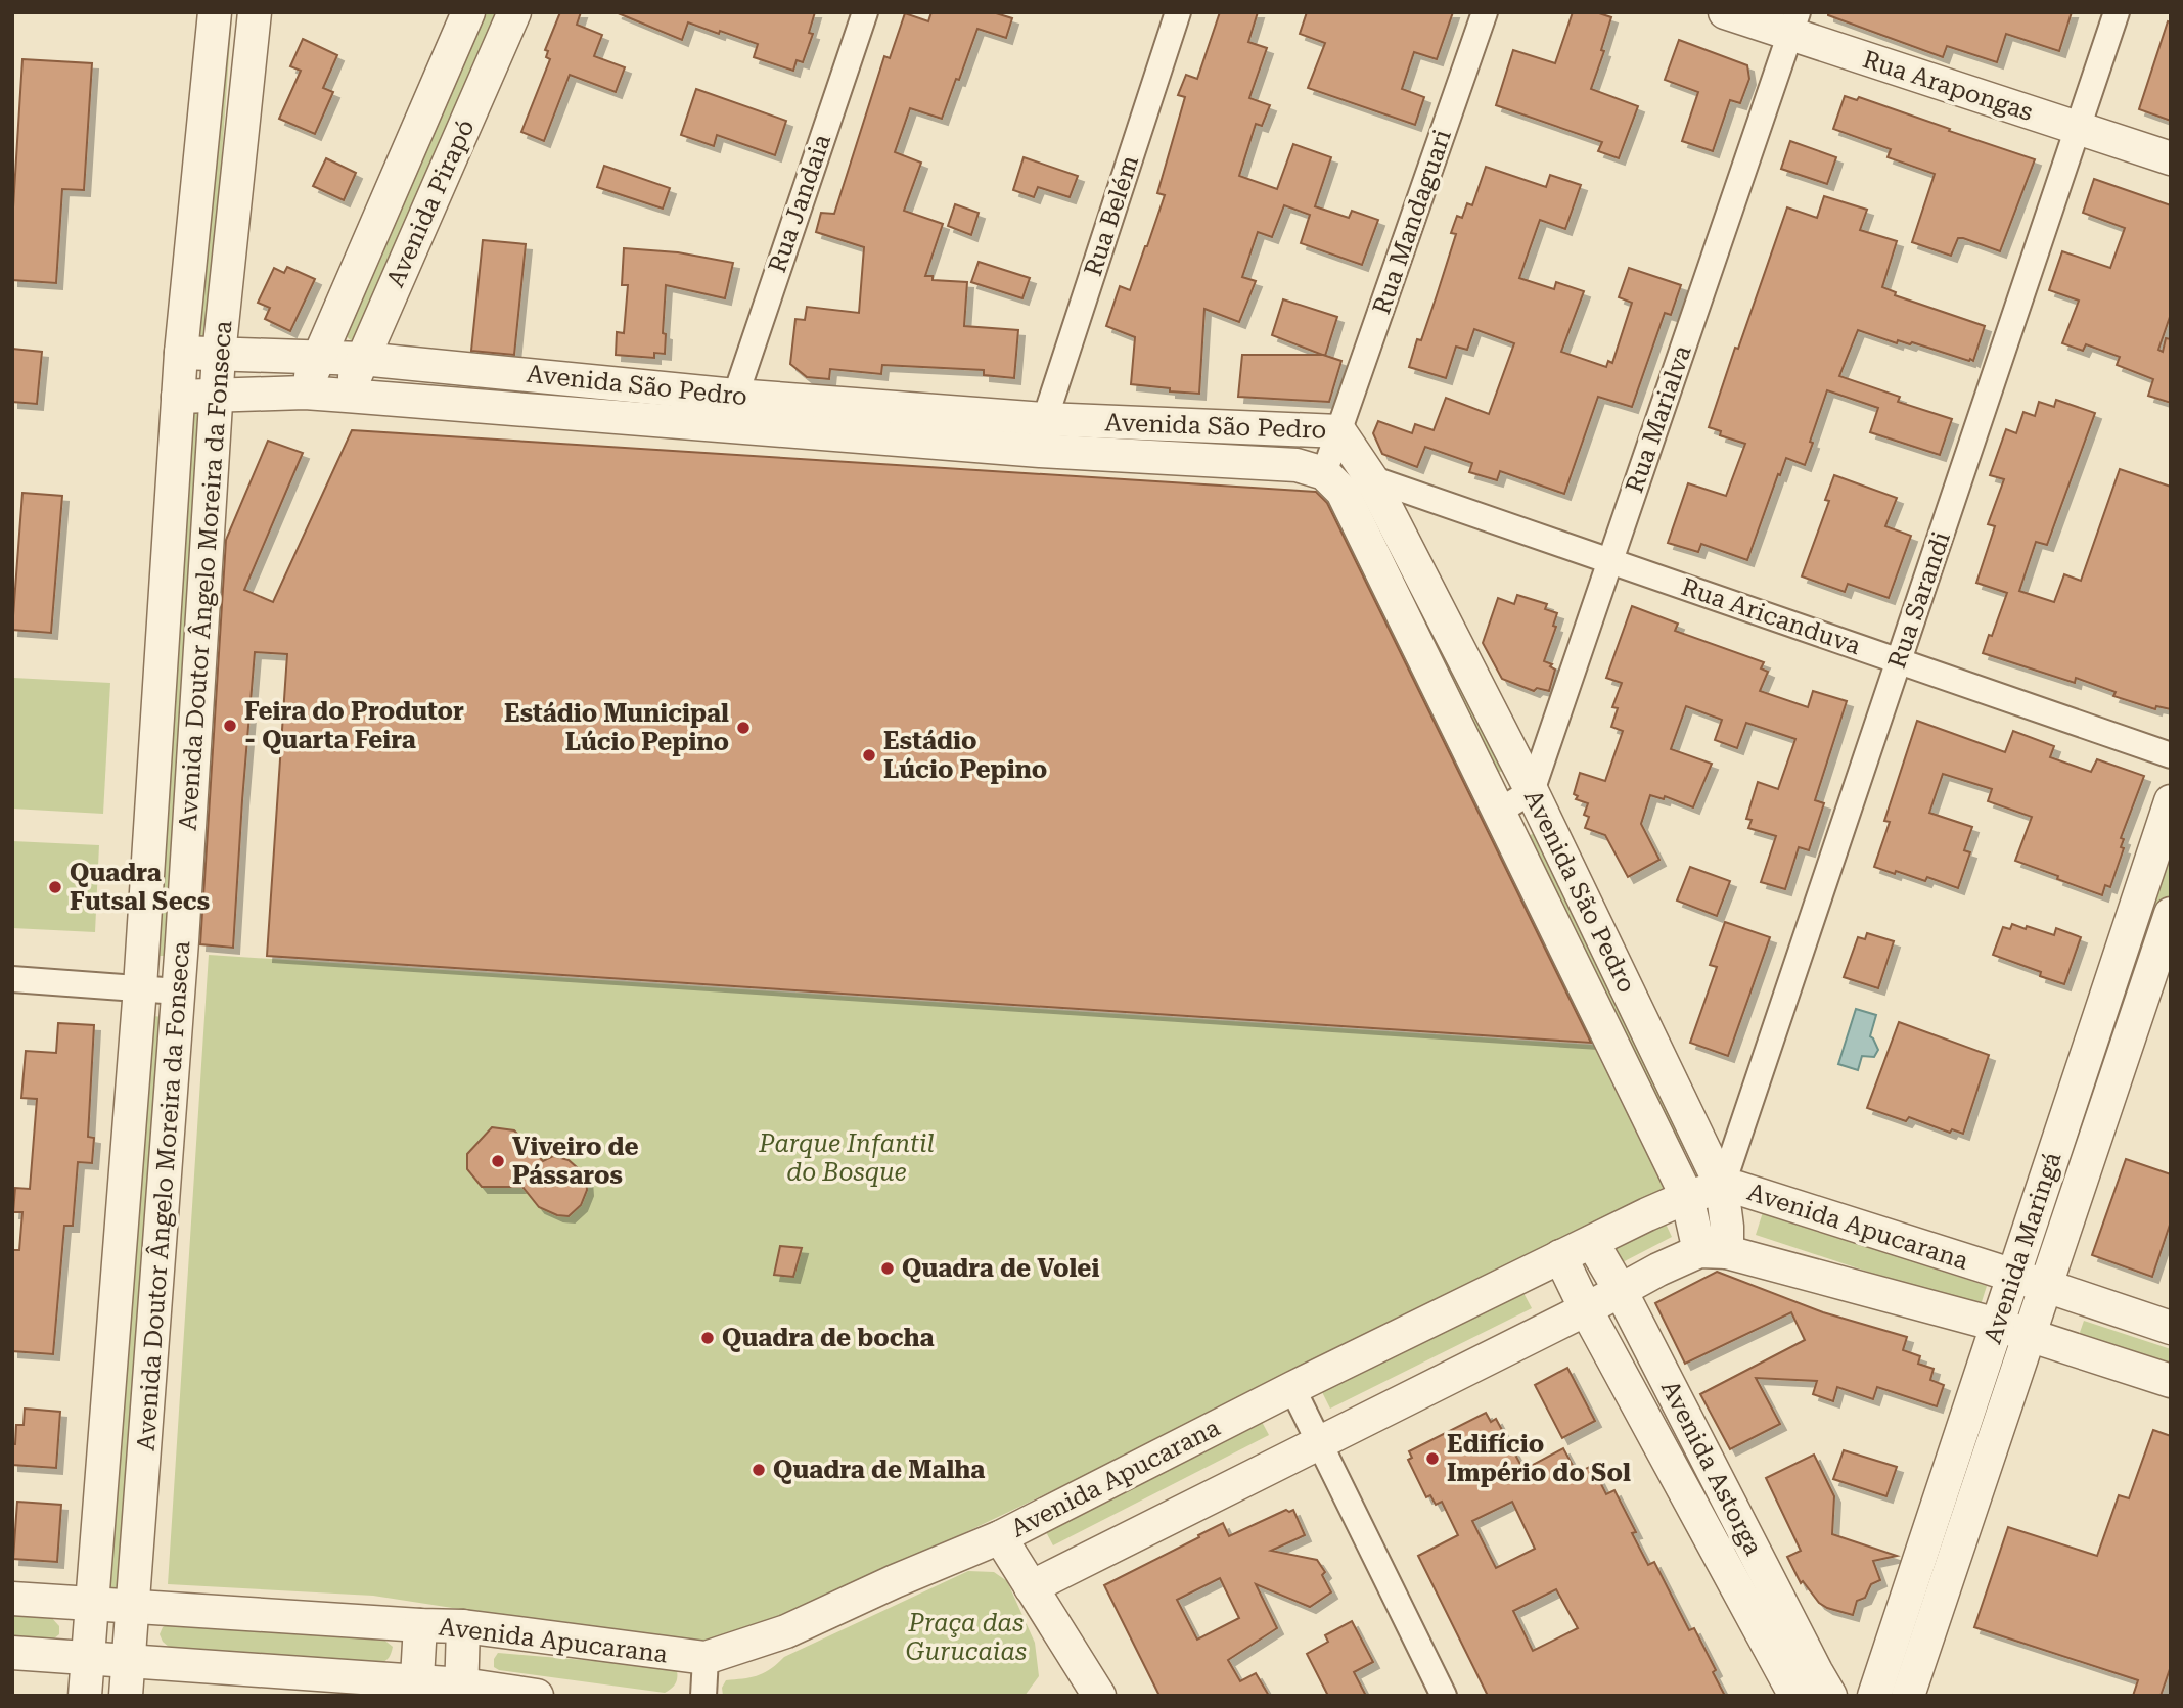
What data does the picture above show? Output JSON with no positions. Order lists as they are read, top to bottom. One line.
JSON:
{"streets":{"street":["Rua Arapongas","Avenida Pirapó","Rua Jandaia","Rua Belém","Rua Mandaguari","Avenida São Pedro","Rua Marialva","Avenida Doutor Ângelo Moreira da Fonseca","Rua Sarandi","Rua Aricanduva","Avenida Apucarana","Avenida Maringá","Avenida Astorga"]},"crossings":[["Rua Arapongas","Rua Marialva"],["Rua Arapongas","Rua Sarandi"],["Avenida Pirapó","Avenida São Pedro"],["Rua Jandaia","Avenida São Pedro"],["Rua Belém","Avenida São Pedro"],["Rua Mandaguari","Avenida São Pedro"],["Rua Mandaguari","Rua Aricanduva"],["Avenida São Pedro","Rua Marialva"],["Avenida São Pedro","Avenida Doutor Ângelo Moreira da Fonseca"],["Avenida São Pedro","Rua Sarandi"],["Avenida São Pedro","Rua Aricanduva"],["Avenida São Pedro","Avenida Apucarana"],["Rua Marialva","Rua Aricanduva"],["Avenida Doutor Ângelo Moreira da Fonseca","Avenida Apucarana"],["Rua Sarandi","Rua Aricanduva"],["Rua Sarandi","Avenida Apucarana"],["Avenida Apucarana","Avenida Maringá"],["Avenida Apucarana","Avenida Astorga"]],"parks":["Parque Infantil do Bosque","Praça das Gurucaias"],"places":["Feira do Produtor - Quarta Feira","Estádio Municipal Lúcio Pepino","Estádio Lúcio Pepino","Quadra Futsal Secs","Viveiro de Pássaros","Quadra de Volei","Quadra de bocha","Edifício Império do Sol","Quadra de Malha"]}
